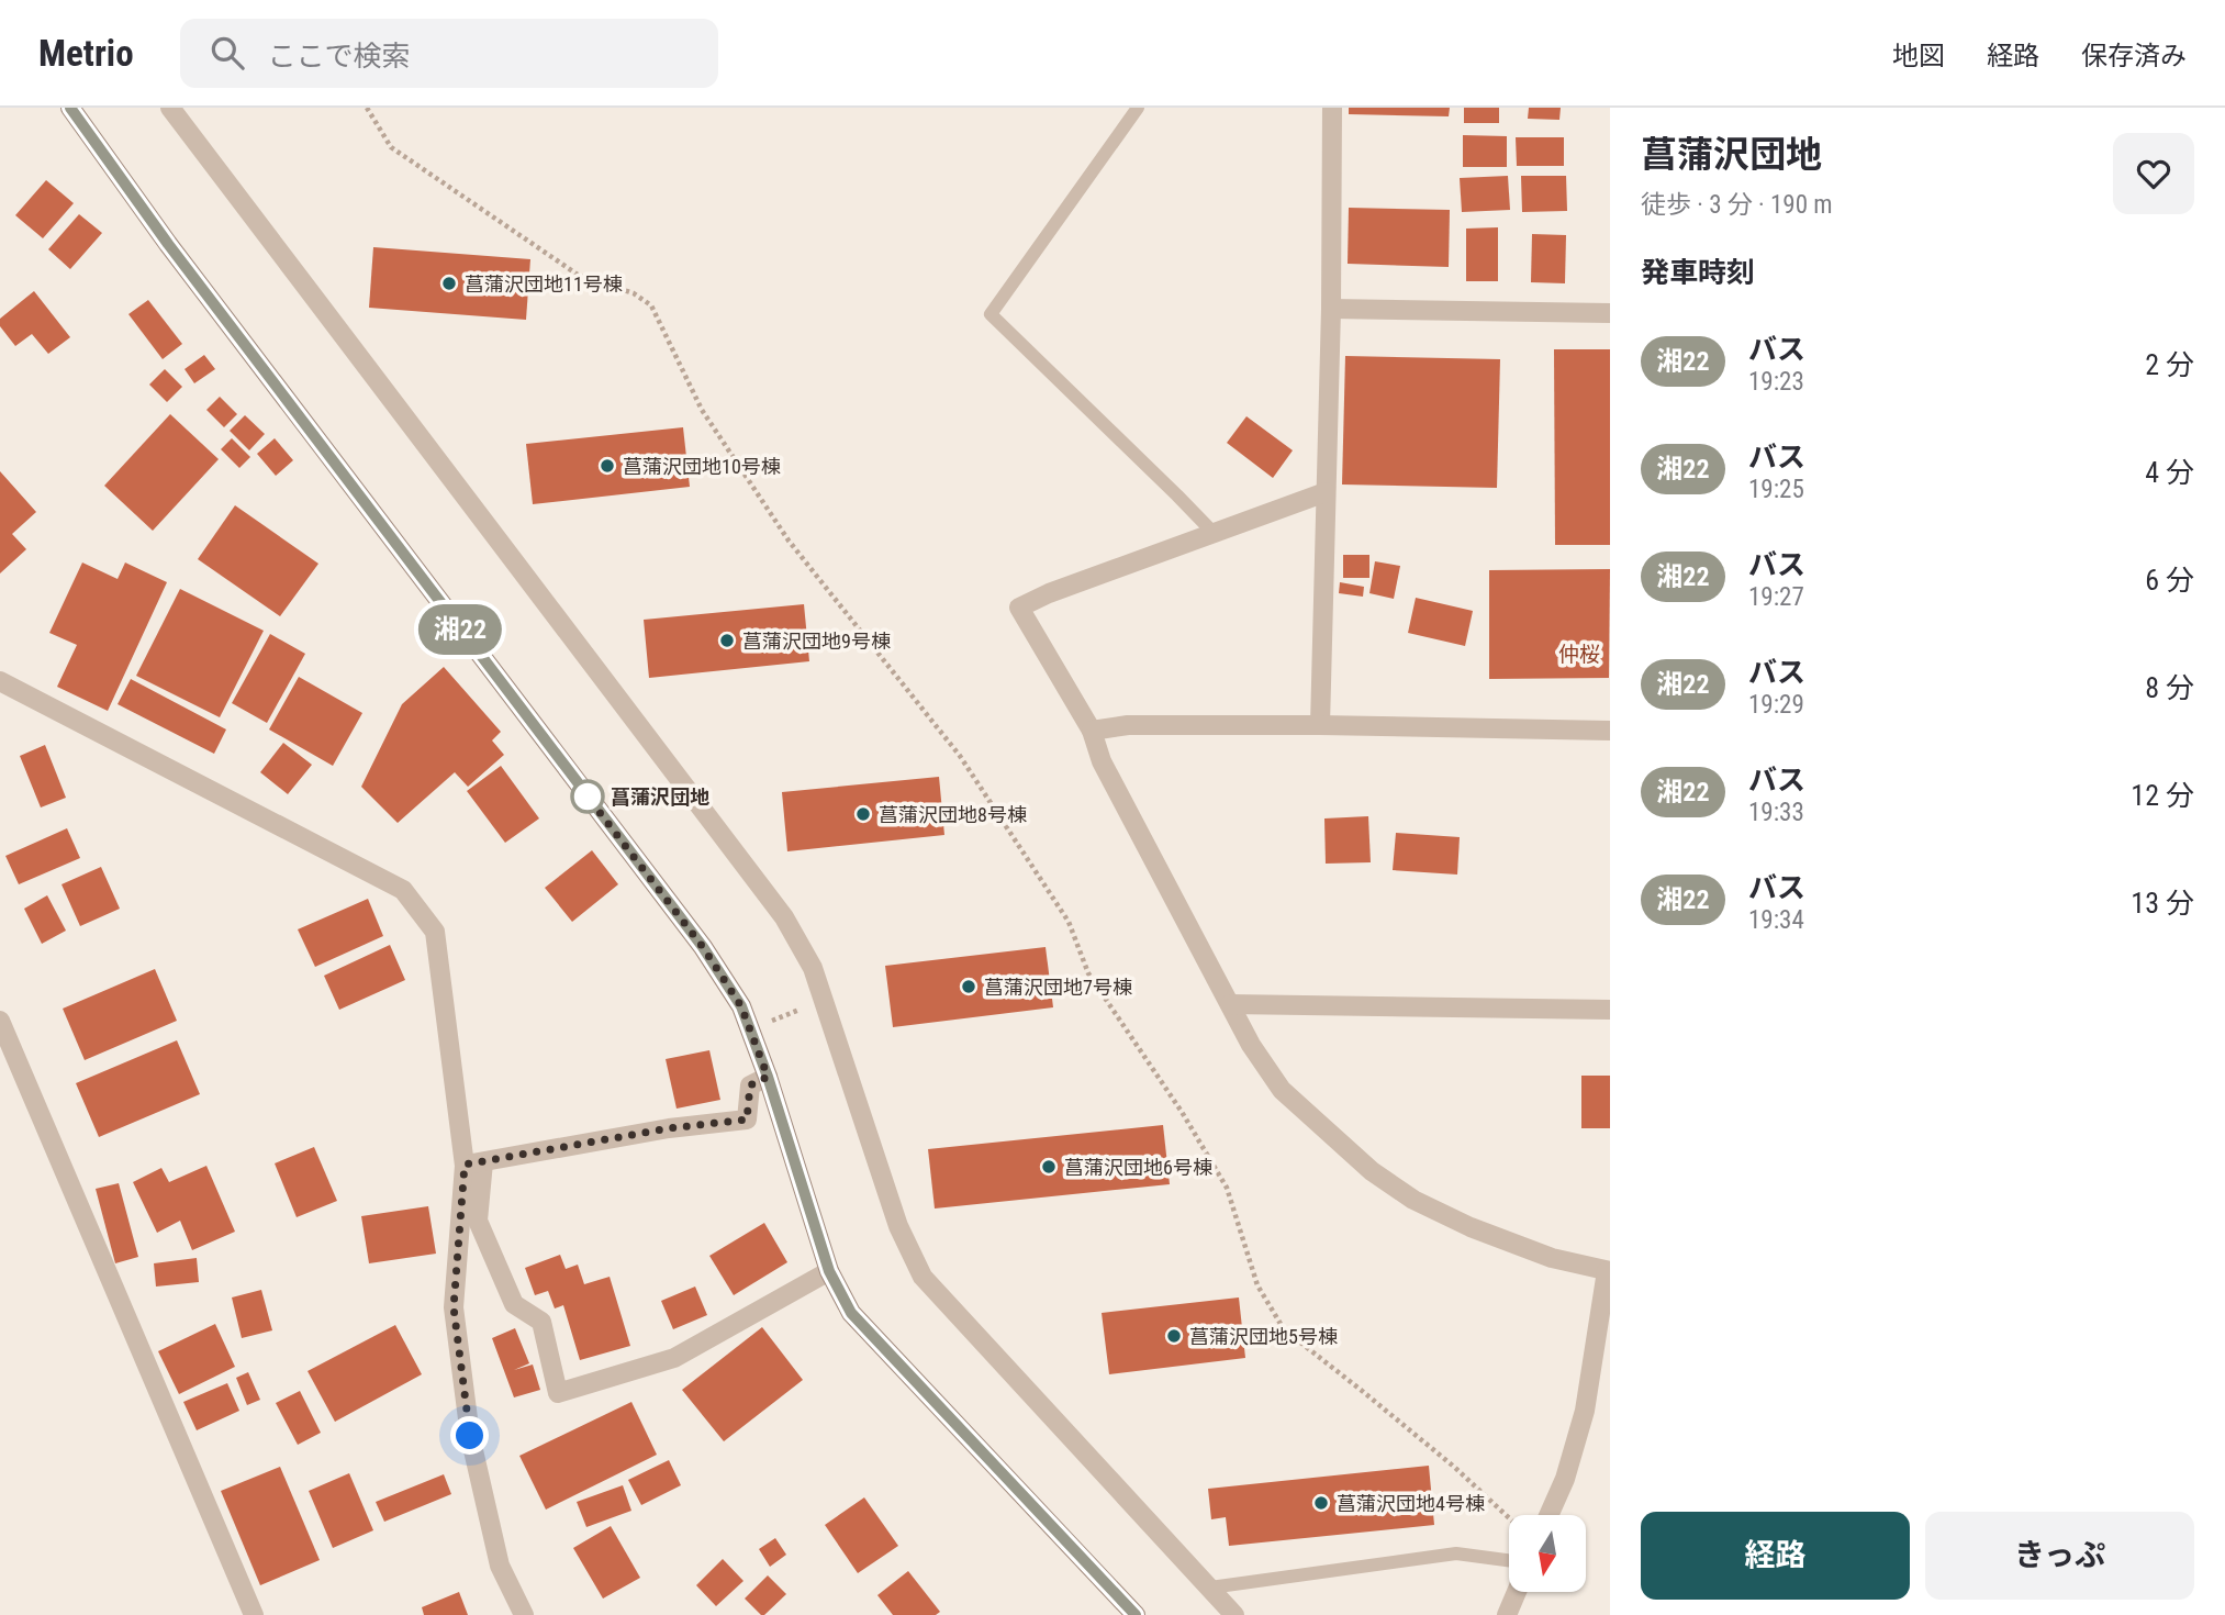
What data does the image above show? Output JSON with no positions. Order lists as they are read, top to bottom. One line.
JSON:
{"districts":["仲桜"],"places":["菖蒲沢団地11号棟","菖蒲沢団地10号棟","菖蒲沢団地9号棟","菖蒲沢団地","菖蒲沢団地8号棟","菖蒲沢団地7号棟","菖蒲沢団地6号棟","菖蒲沢団地5号棟","菖蒲沢団地4号棟"],"lines":["bus line 湘22"],"north":"bottom","page":{"header":"Metrio","search":"ここで検索","nav":["地図","経路","保存済み"],"on_map":"湘22","heading":[["菖蒲沢団地","徒歩 · 3 分 · 190 m"],"発車時刻"],"list":[{"mark":"湘22","name":"バス","note":"19:23","value":"2 分"},{"mark":"湘22","name":"バス","note":"19:25","value":"4 分"},{"mark":"湘22","name":"バス","note":"19:27","value":"6 分"},{"mark":"湘22","name":"バス","note":"19:29","value":"8 分"},{"mark":"湘22","name":"バス","note":"19:33","value":"12 分"},{"mark":"湘22","name":"バス","note":"19:34","value":"13 分"}],"buttons":["経路","きっぷ"]}}
